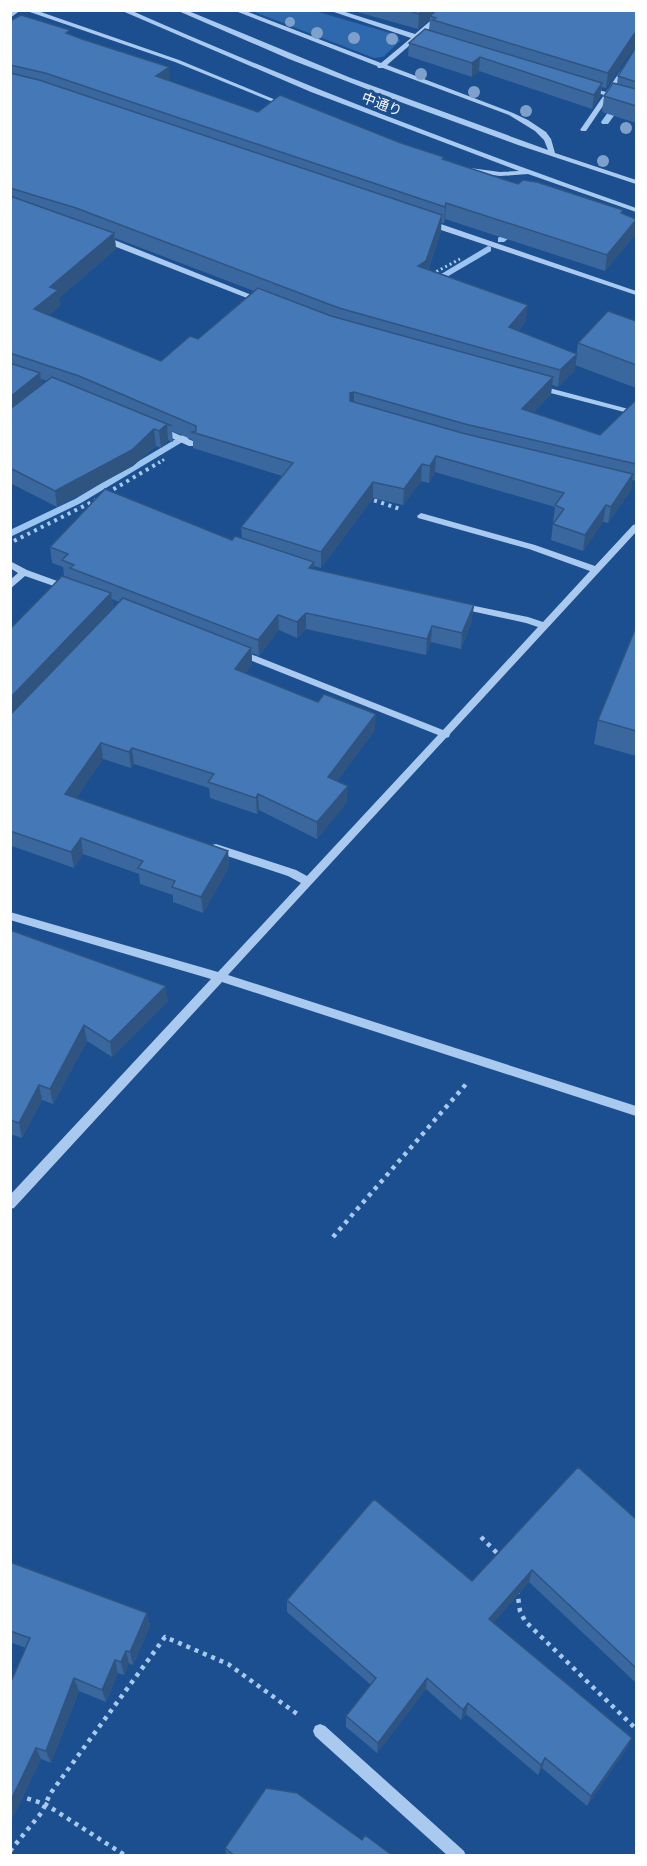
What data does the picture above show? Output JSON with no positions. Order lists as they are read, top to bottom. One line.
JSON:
{"streets":{"street":["中通り"]}}
